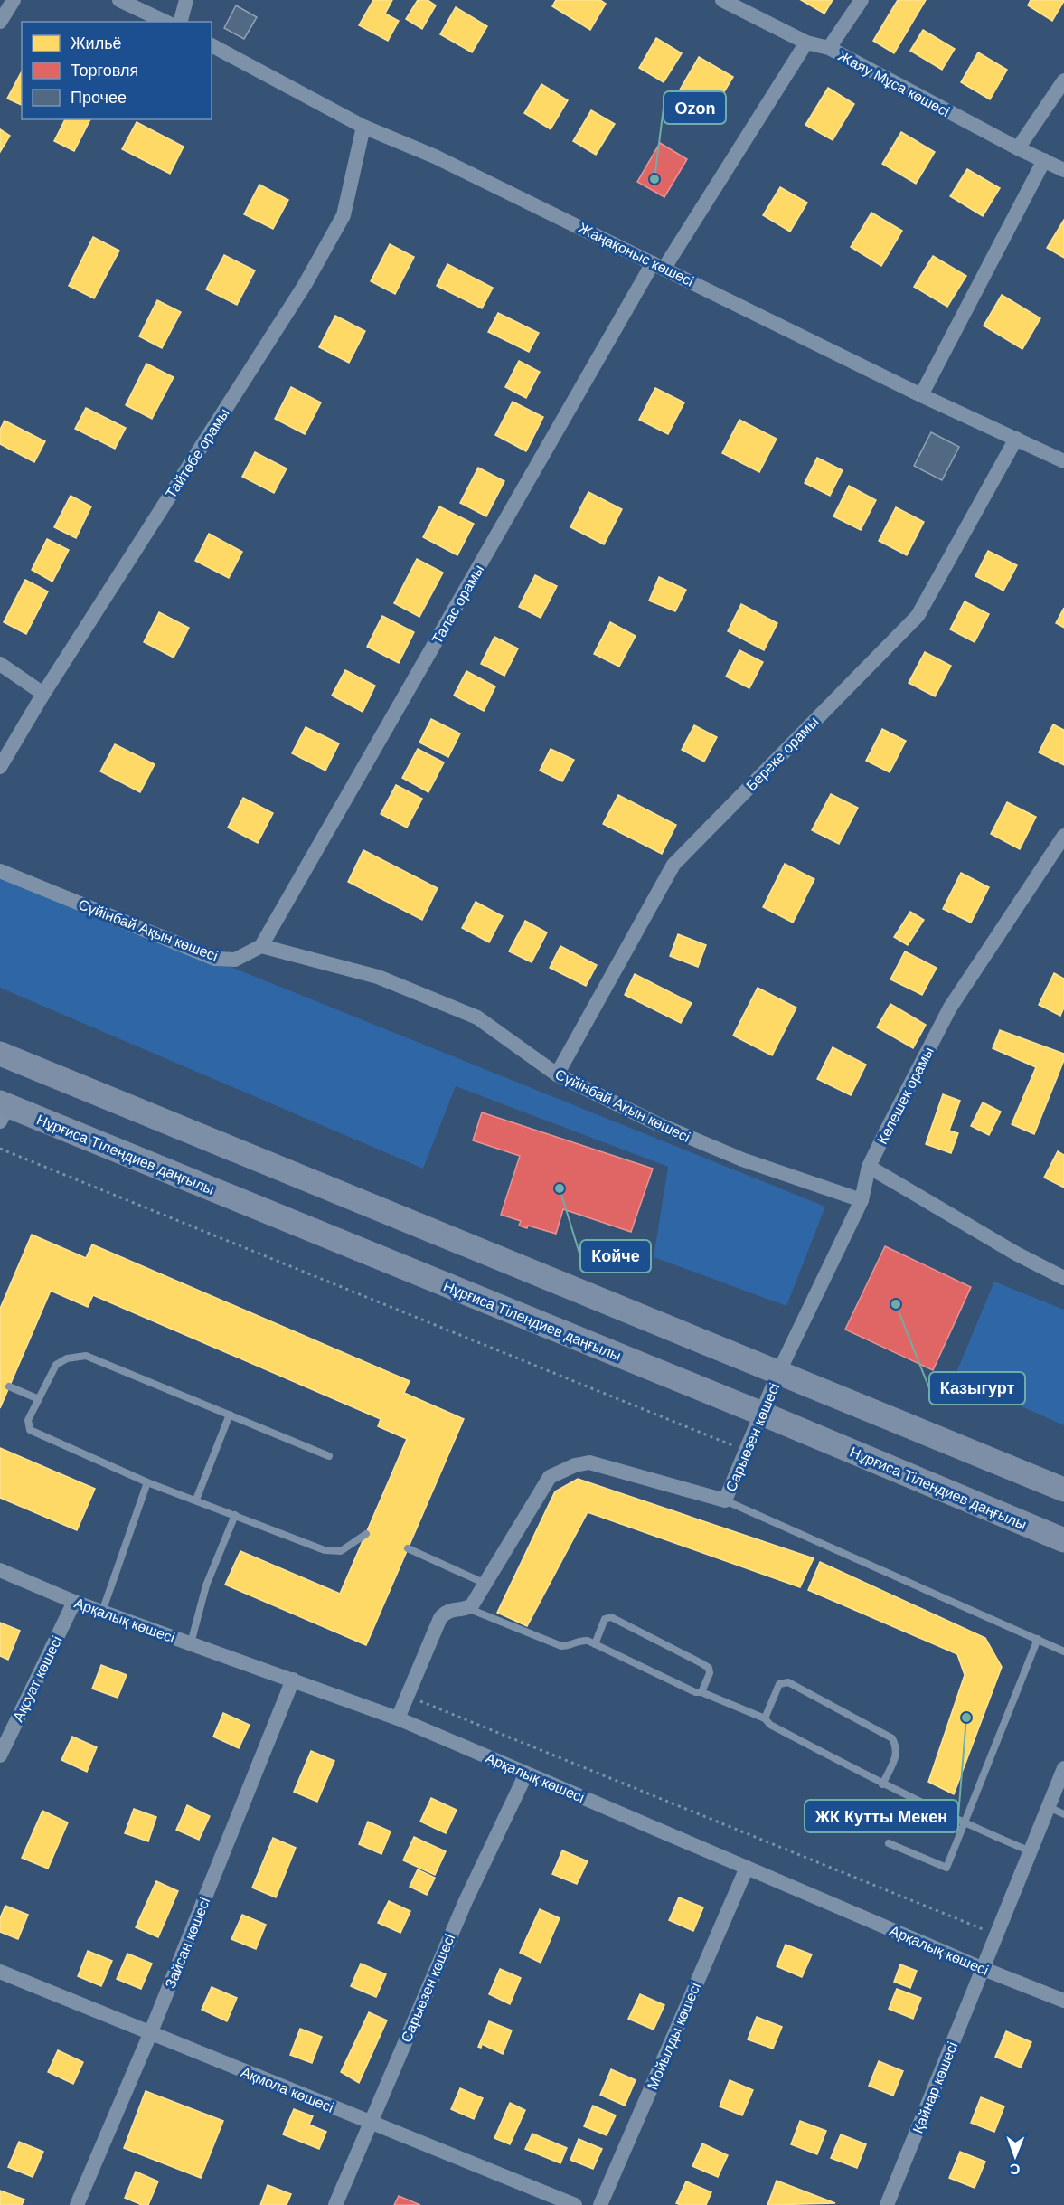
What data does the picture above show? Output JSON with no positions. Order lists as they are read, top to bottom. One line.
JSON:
{"streets":{"main road":["Нұрғиса Тілендиев даңғылы"],"street":["Жаяу Мұса көшесі","Жаңақоныс көшесі","Тайтөбе орамы","Талас орамы","Береке орамы","Сүйінбай Ақын көшесі","Келешек орамы","Сарыөзен көшесі","Арқалық көшесі","Ақсуат көшесі","Зайсан көшесі","Мойылды көшесі","Қайнар көшесі","Ақмола көшесі"]},"crossings":[["Жаяу Мұса көшесі","Талас орамы"],["Жаңақоныс көшесі","Тайтөбе орамы"],["Жаңақоныс көшесі","Талас орамы"],["Жаңақоныс көшесі","Береке орамы"],["Талас орамы","Сүйінбай Ақын көшесі"],["Береке орамы","Сүйінбай Ақын көшесі"],["Сүйінбай Ақын көшесі","Келешек орамы"],["Келешек орамы","Сарыөзен көшесі"],["Нұрғиса Тілендиев даңғылы","Сарыөзен көшесі"],["Сарыөзен көшесі","Арқалық көшесі"],["Сарыөзен көшесі","Ақмола көшесі"],["Арқалық көшесі","Ақсуат көшесі"],["Арқалық көшесі","Зайсан көшесі"],["Арқалық көшесі","Мойылды көшесі"],["Арқалық көшесі","Қайнар көшесі"],["Зайсан көшесі","Ақмола көшесі"]],"places":["Ozon","Койче","Казыгурт","ЖК Кутты Мекен"],"legend":["Жильё","Торговля","Прочее"],"north":"bottom"}
